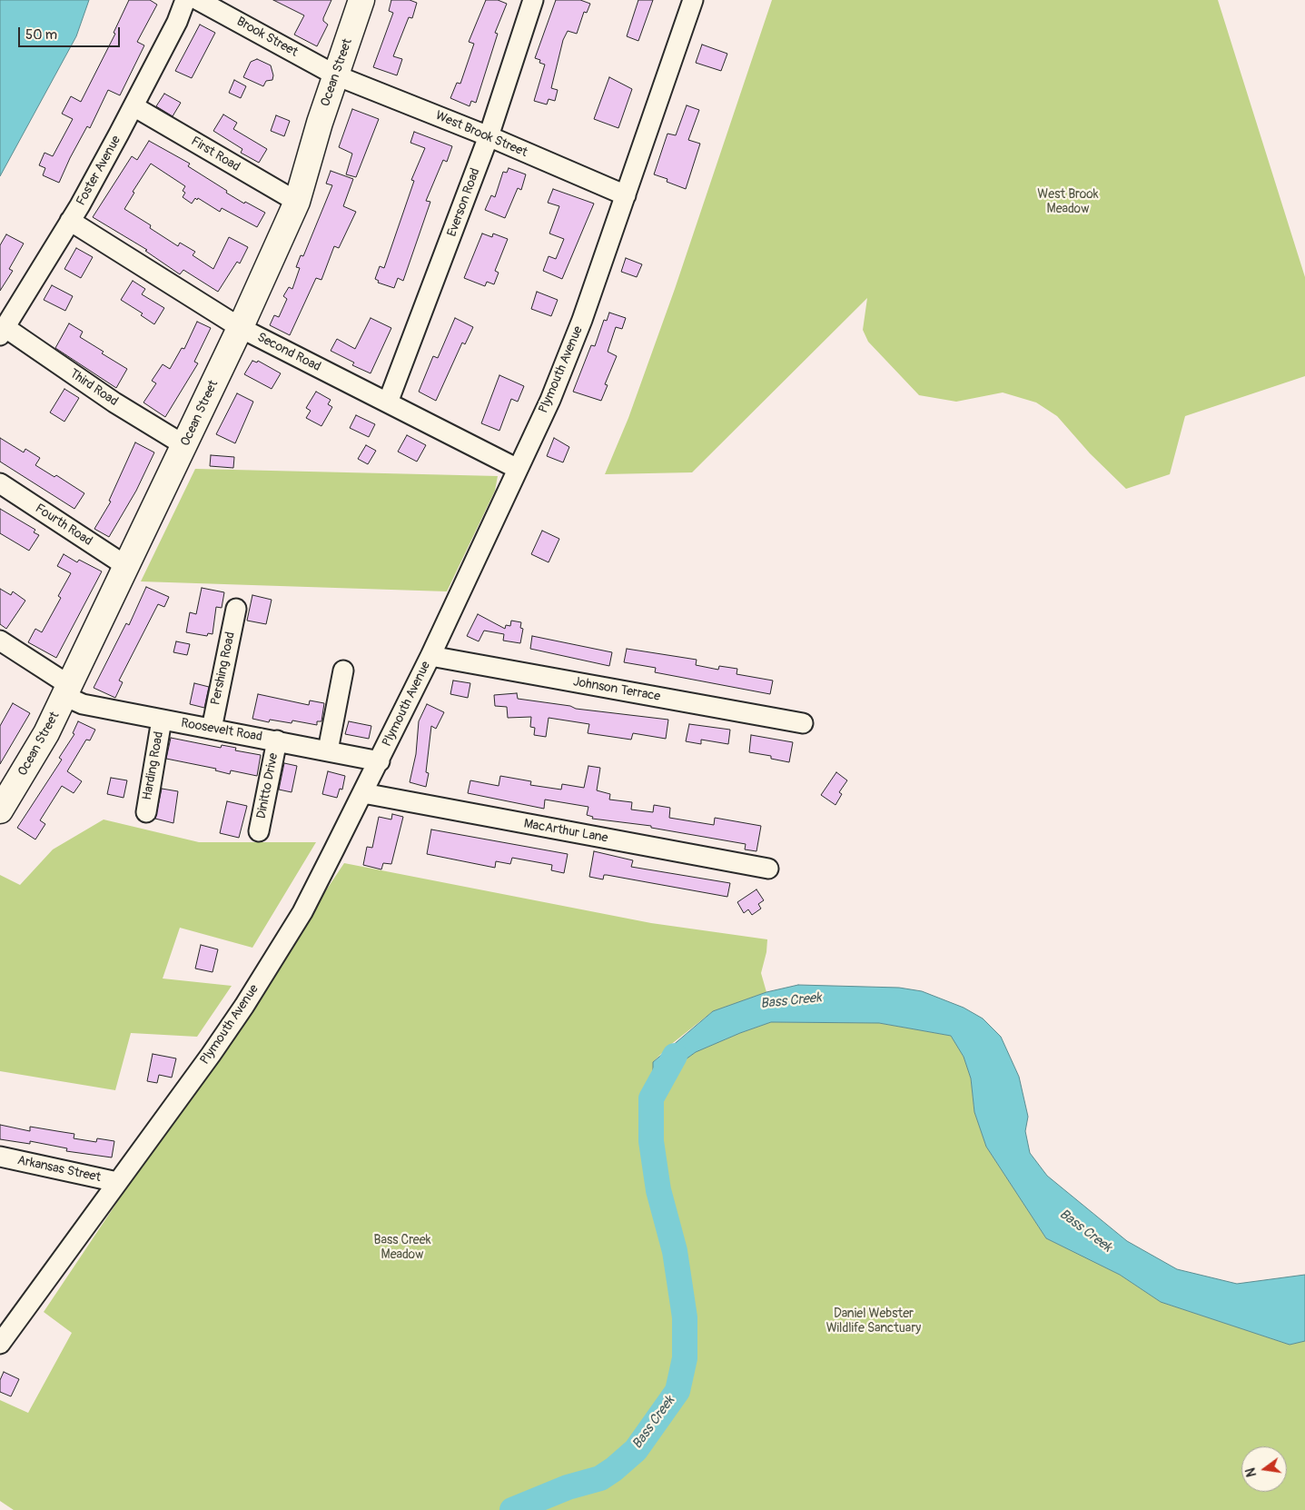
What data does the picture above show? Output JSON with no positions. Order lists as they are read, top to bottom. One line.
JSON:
{"streets":{"main road":["Ocean Street"],"street":["Brook Street","West Brook Street","First Road","Foster Avenue","Everson Road","Second Road","Plymouth Avenue","Third Road","Fourth Road","Pershing Road","Johnson Terrace","Roosevelt Road","Harding Road","Dinitto Drive","MacArthur Lane","Arkansas Street"]},"crossings":[["Brook Street","Ocean Street"],["Brook Street","West Brook Street"],["Ocean Street","West Brook Street"],["Ocean Street","First Road"],["Ocean Street","Second Road"],["Ocean Street","Third Road"],["Ocean Street","Fourth Road"],["Ocean Street","Roosevelt Road"],["West Brook Street","Everson Road"],["West Brook Street","Plymouth Avenue"],["First Road","Foster Avenue"],["Foster Avenue","Second Road"],["Foster Avenue","Third Road"],["Everson Road","Second Road"],["Second Road","Plymouth Avenue"],["Plymouth Avenue","Johnson Terrace"],["Plymouth Avenue","Roosevelt Road"],["Plymouth Avenue","MacArthur Lane"],["Plymouth Avenue","Arkansas Street"],["Pershing Road","Roosevelt Road"],["Roosevelt Road","Harding Road"],["Roosevelt Road","Dinitto Drive"]],"water":["Bass Creek"],"parks":["West Brook Meadow","Bass Creek Meadow","Daniel Webster Wildlife Sanctuary"],"scale_bar":"50 m","north":"left"}
